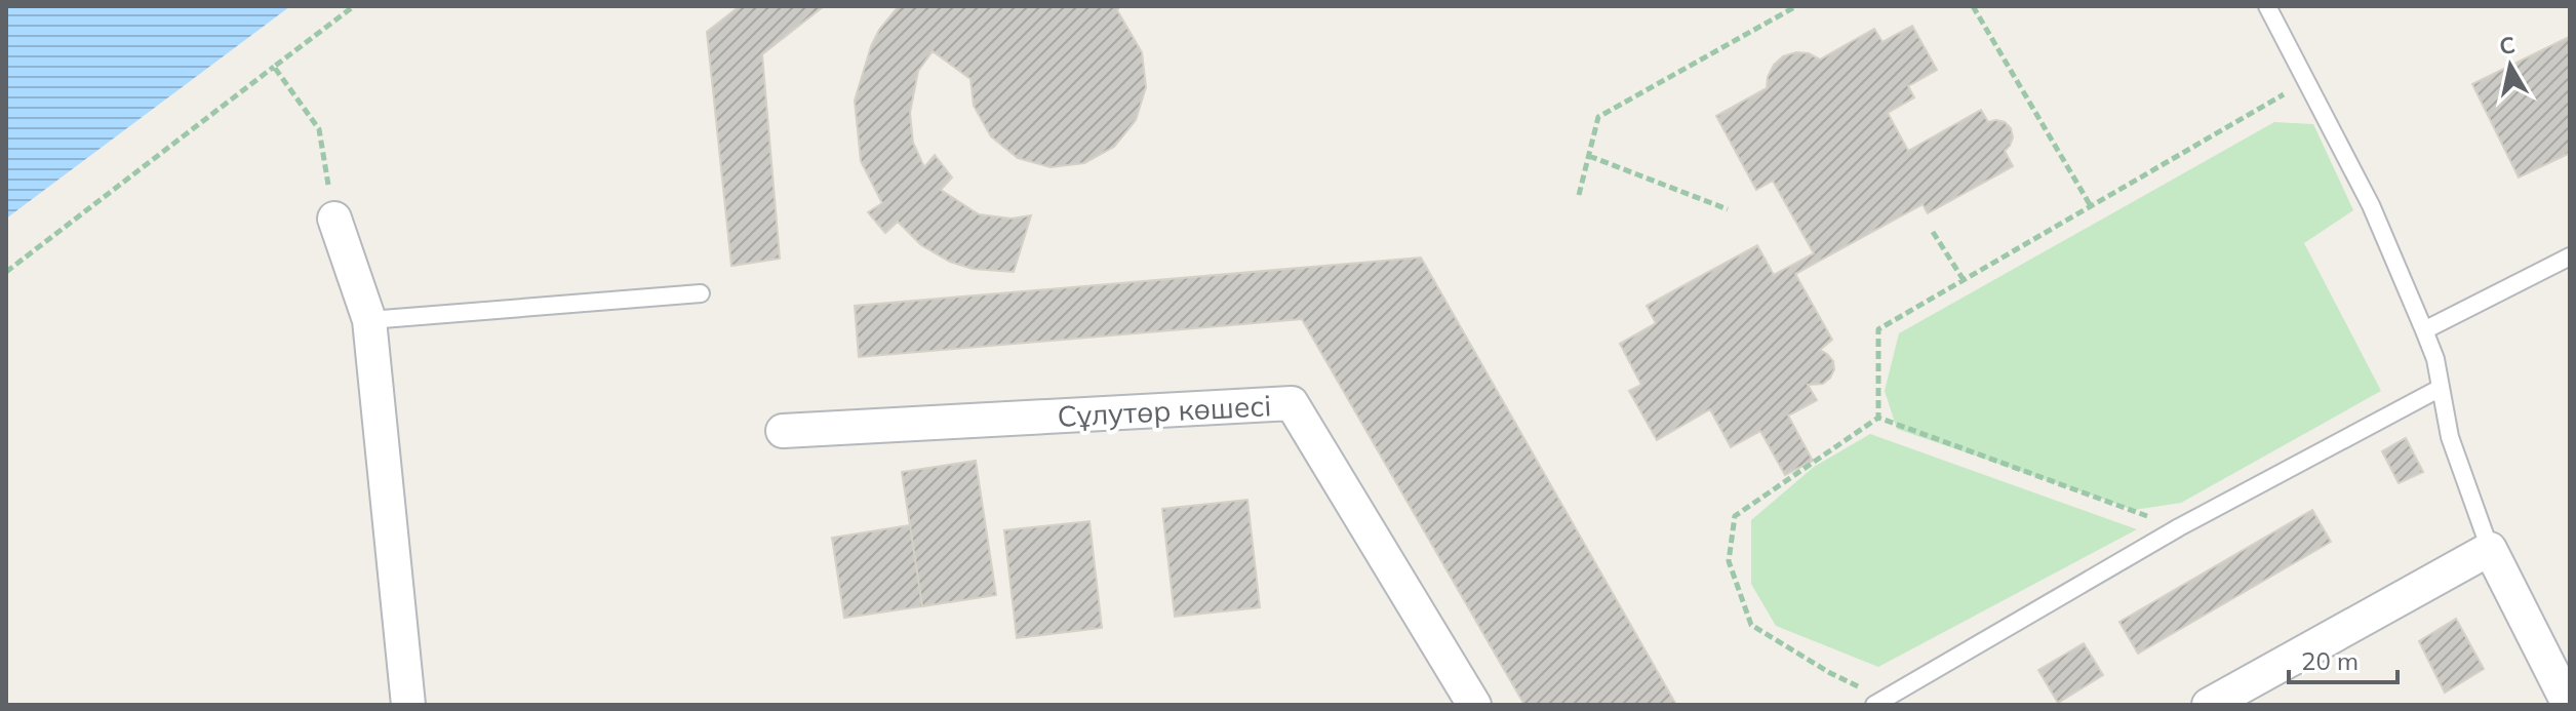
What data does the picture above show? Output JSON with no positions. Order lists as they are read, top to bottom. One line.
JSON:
{"streets":{"street":["Сұлутөр көшесі"]},"scale_bar":"20 m","north":"top"}
